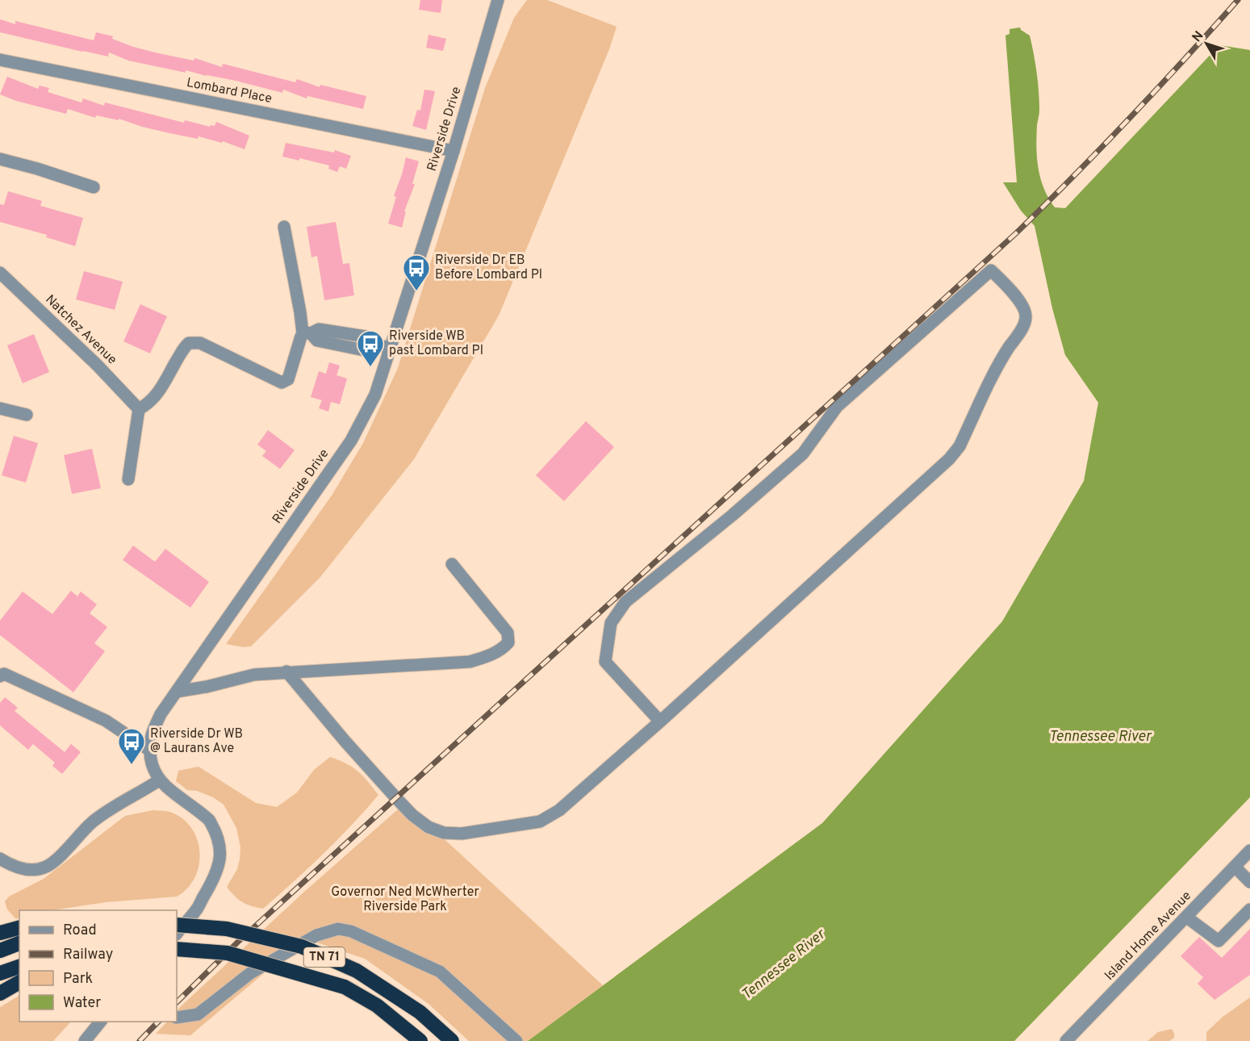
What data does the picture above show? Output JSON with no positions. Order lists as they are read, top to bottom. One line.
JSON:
{"streets":{"highway":["TN 71"],"street":["Lombard Place","Riverside Drive","Natchez Avenue","Island Home Avenue"]},"crossings":[["Lombard Place","Riverside Drive"]],"water":["Tennessee River"],"parks":["Governor Ned McWherter Riverside Park"],"places":{"bus stop":["Riverside Dr EB Before Lombard Pl","Riverside WB past Lombard Pl","Riverside Dr WB @ Laurans Ave"]},"legend":["Road","Railway","Park","Water"],"north":"top left"}
